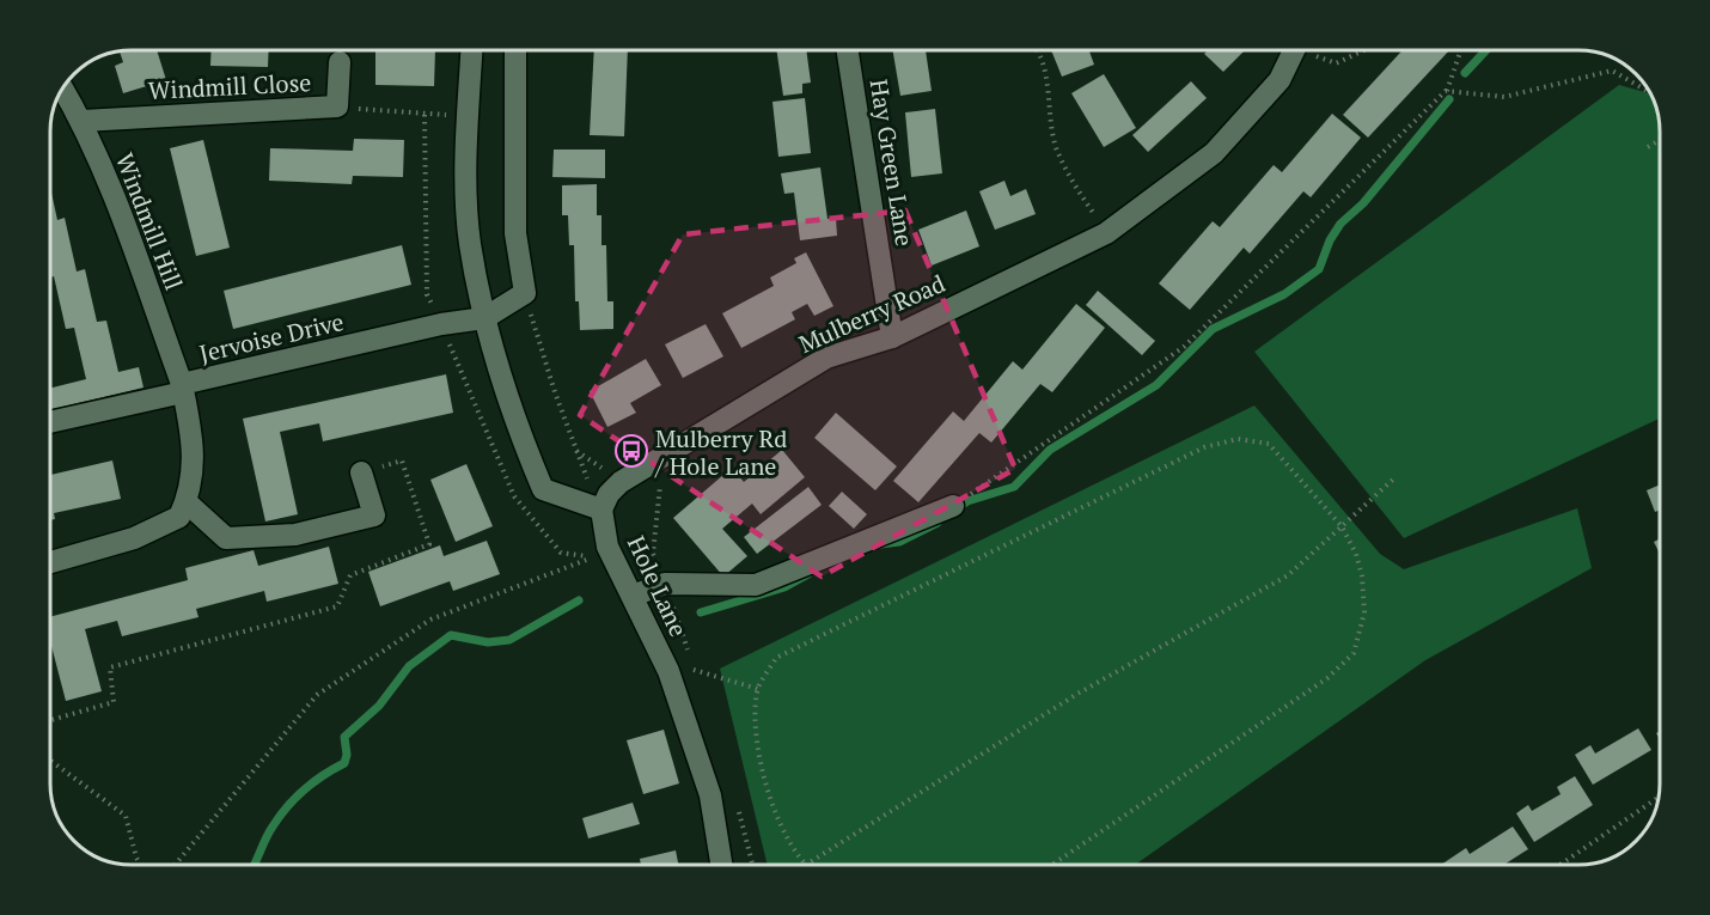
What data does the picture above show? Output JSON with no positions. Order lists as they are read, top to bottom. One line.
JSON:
{"streets":{"street":["Windmill Close","Hay Green Lane","Windmill Hill","Mulberry Road","Jervoise Drive","Hole Lane"]},"crossings":[["Windmill Close","Windmill Hill"],["Hay Green Lane","Mulberry Road"],["Windmill Hill","Jervoise Drive"],["Mulberry Road","Hole Lane"]],"places":{"bus stop":["Mulberry Rd / Hole Lane"]}}
